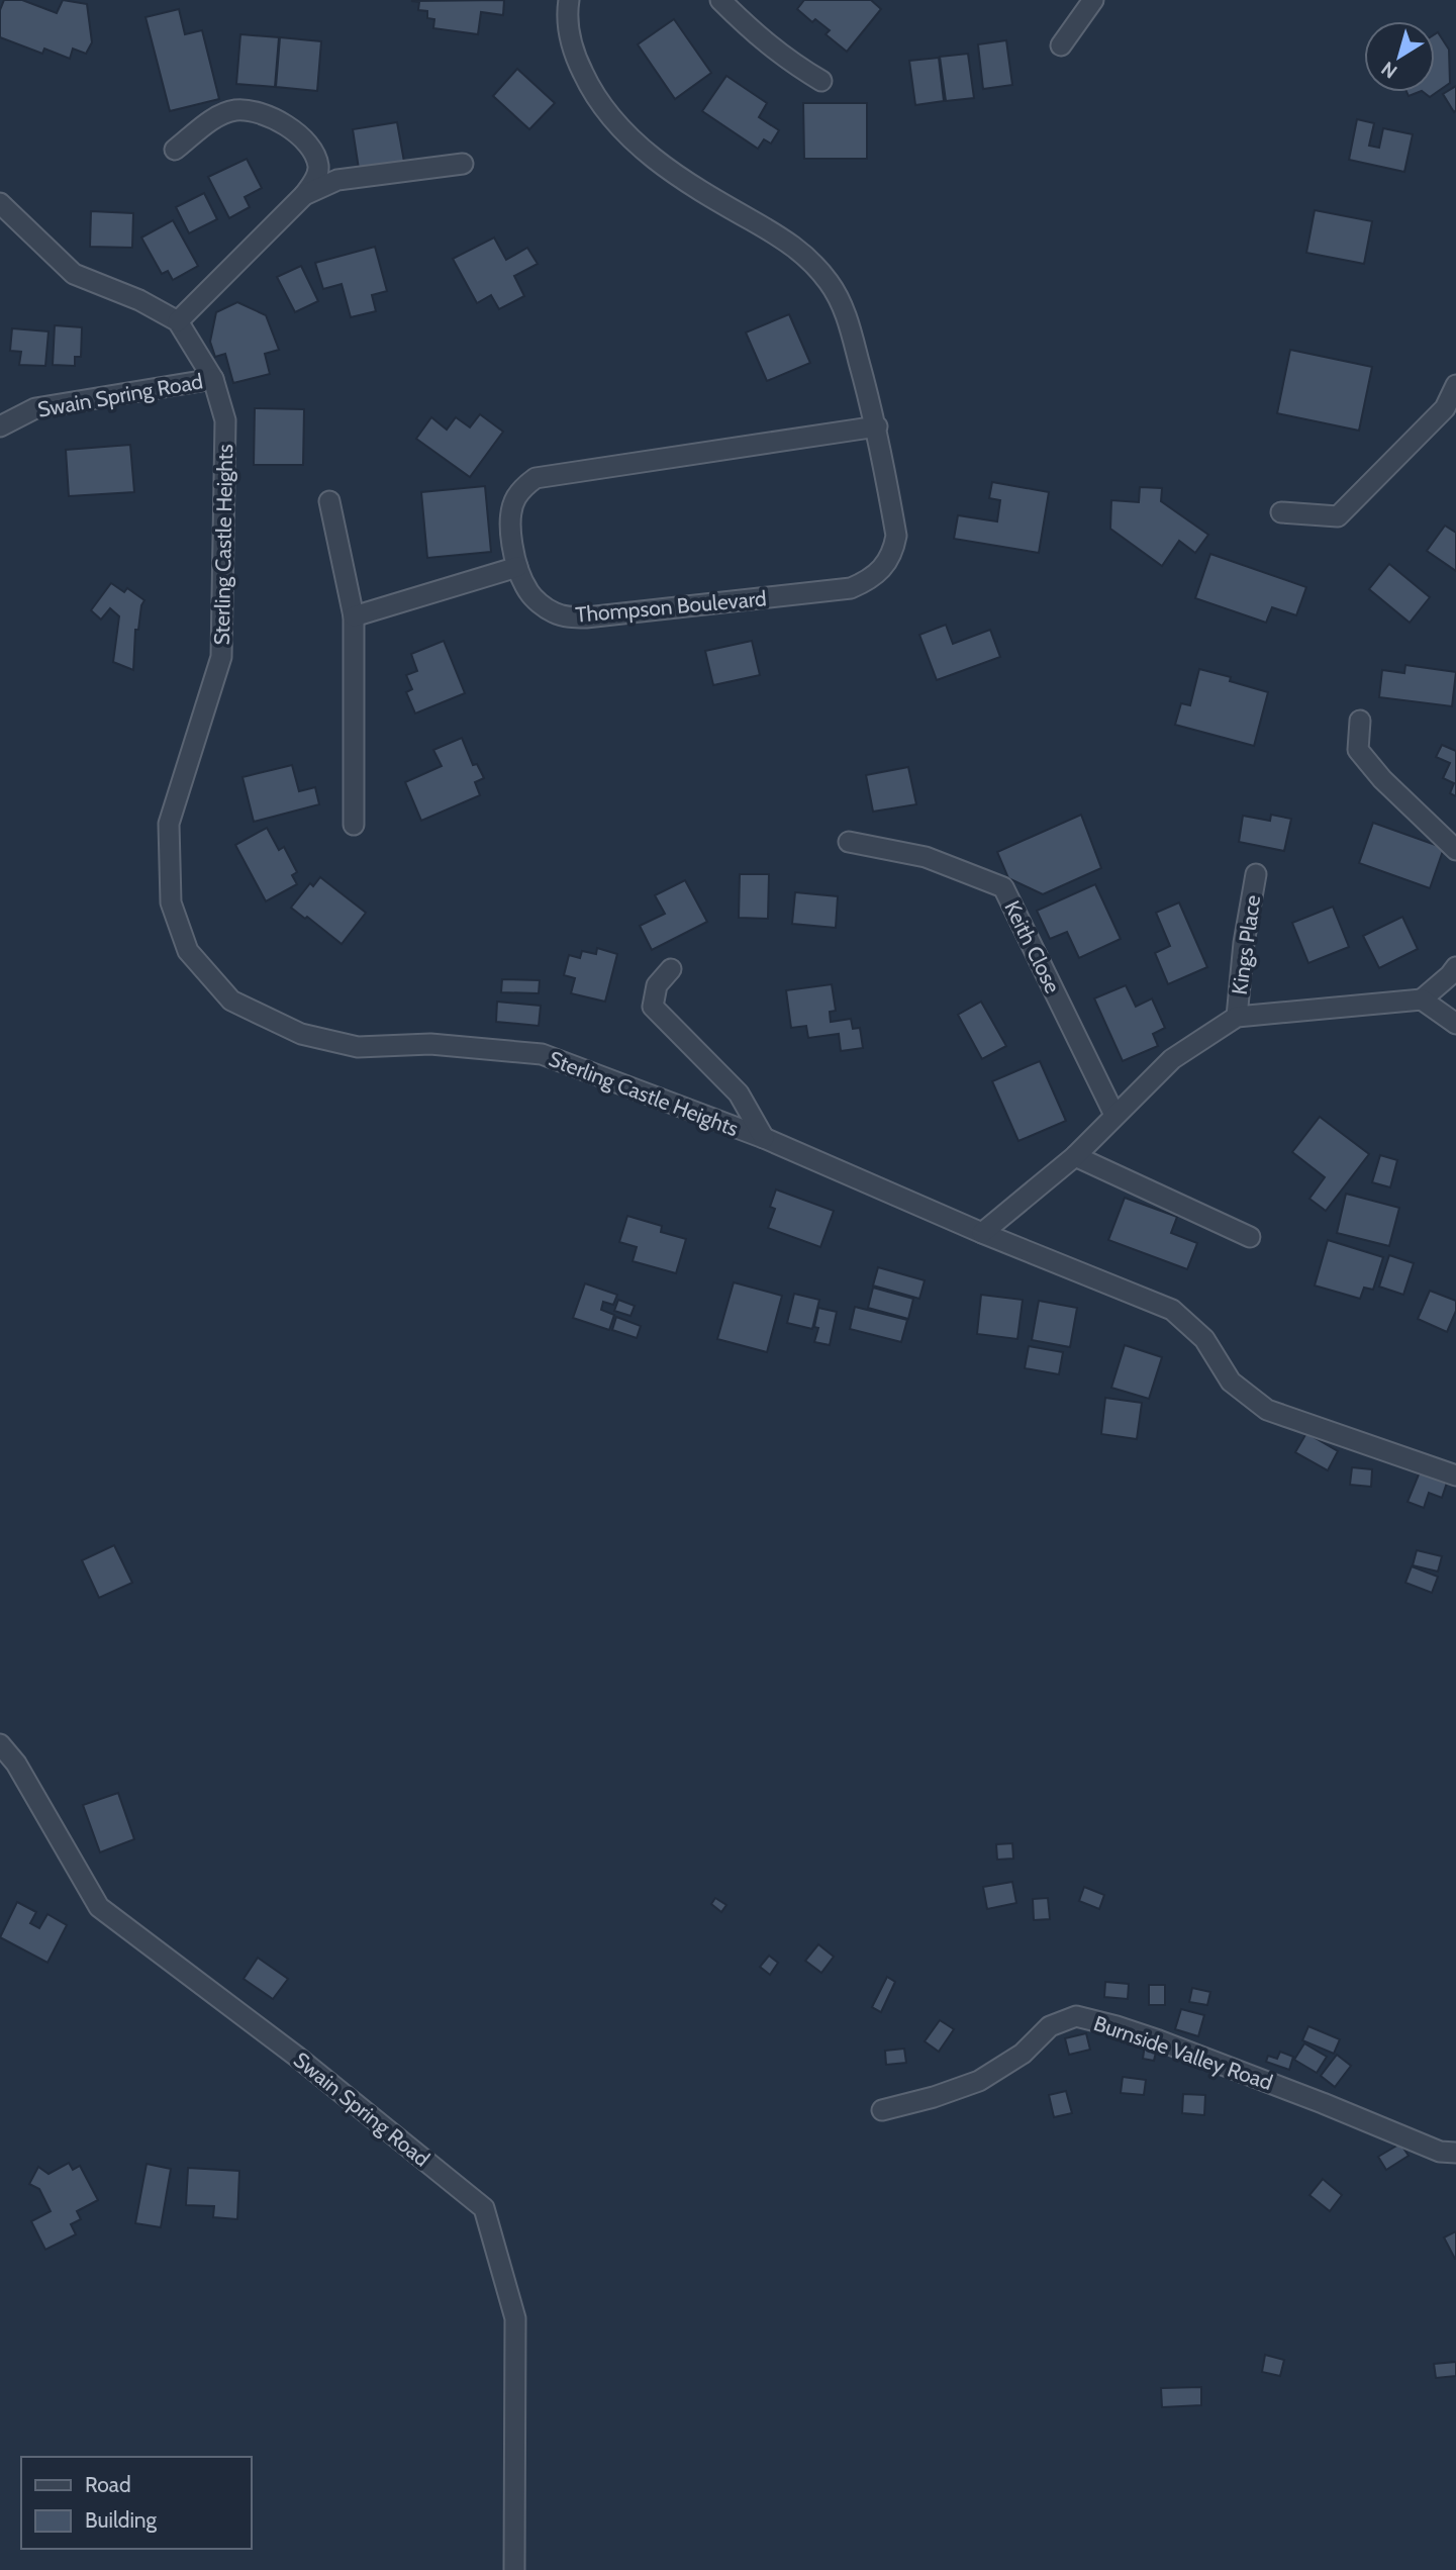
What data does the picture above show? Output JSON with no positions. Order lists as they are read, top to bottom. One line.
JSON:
{"streets":{"street":["Swain Spring Road","Sterling Castle Heights","Thompson Boulevard","Kings Place","Keith Close","Burnside Valley Road"]},"crossings":[["Swain Spring Road","Sterling Castle Heights"]],"legend":["Road","Building"],"north":"bottom left"}
